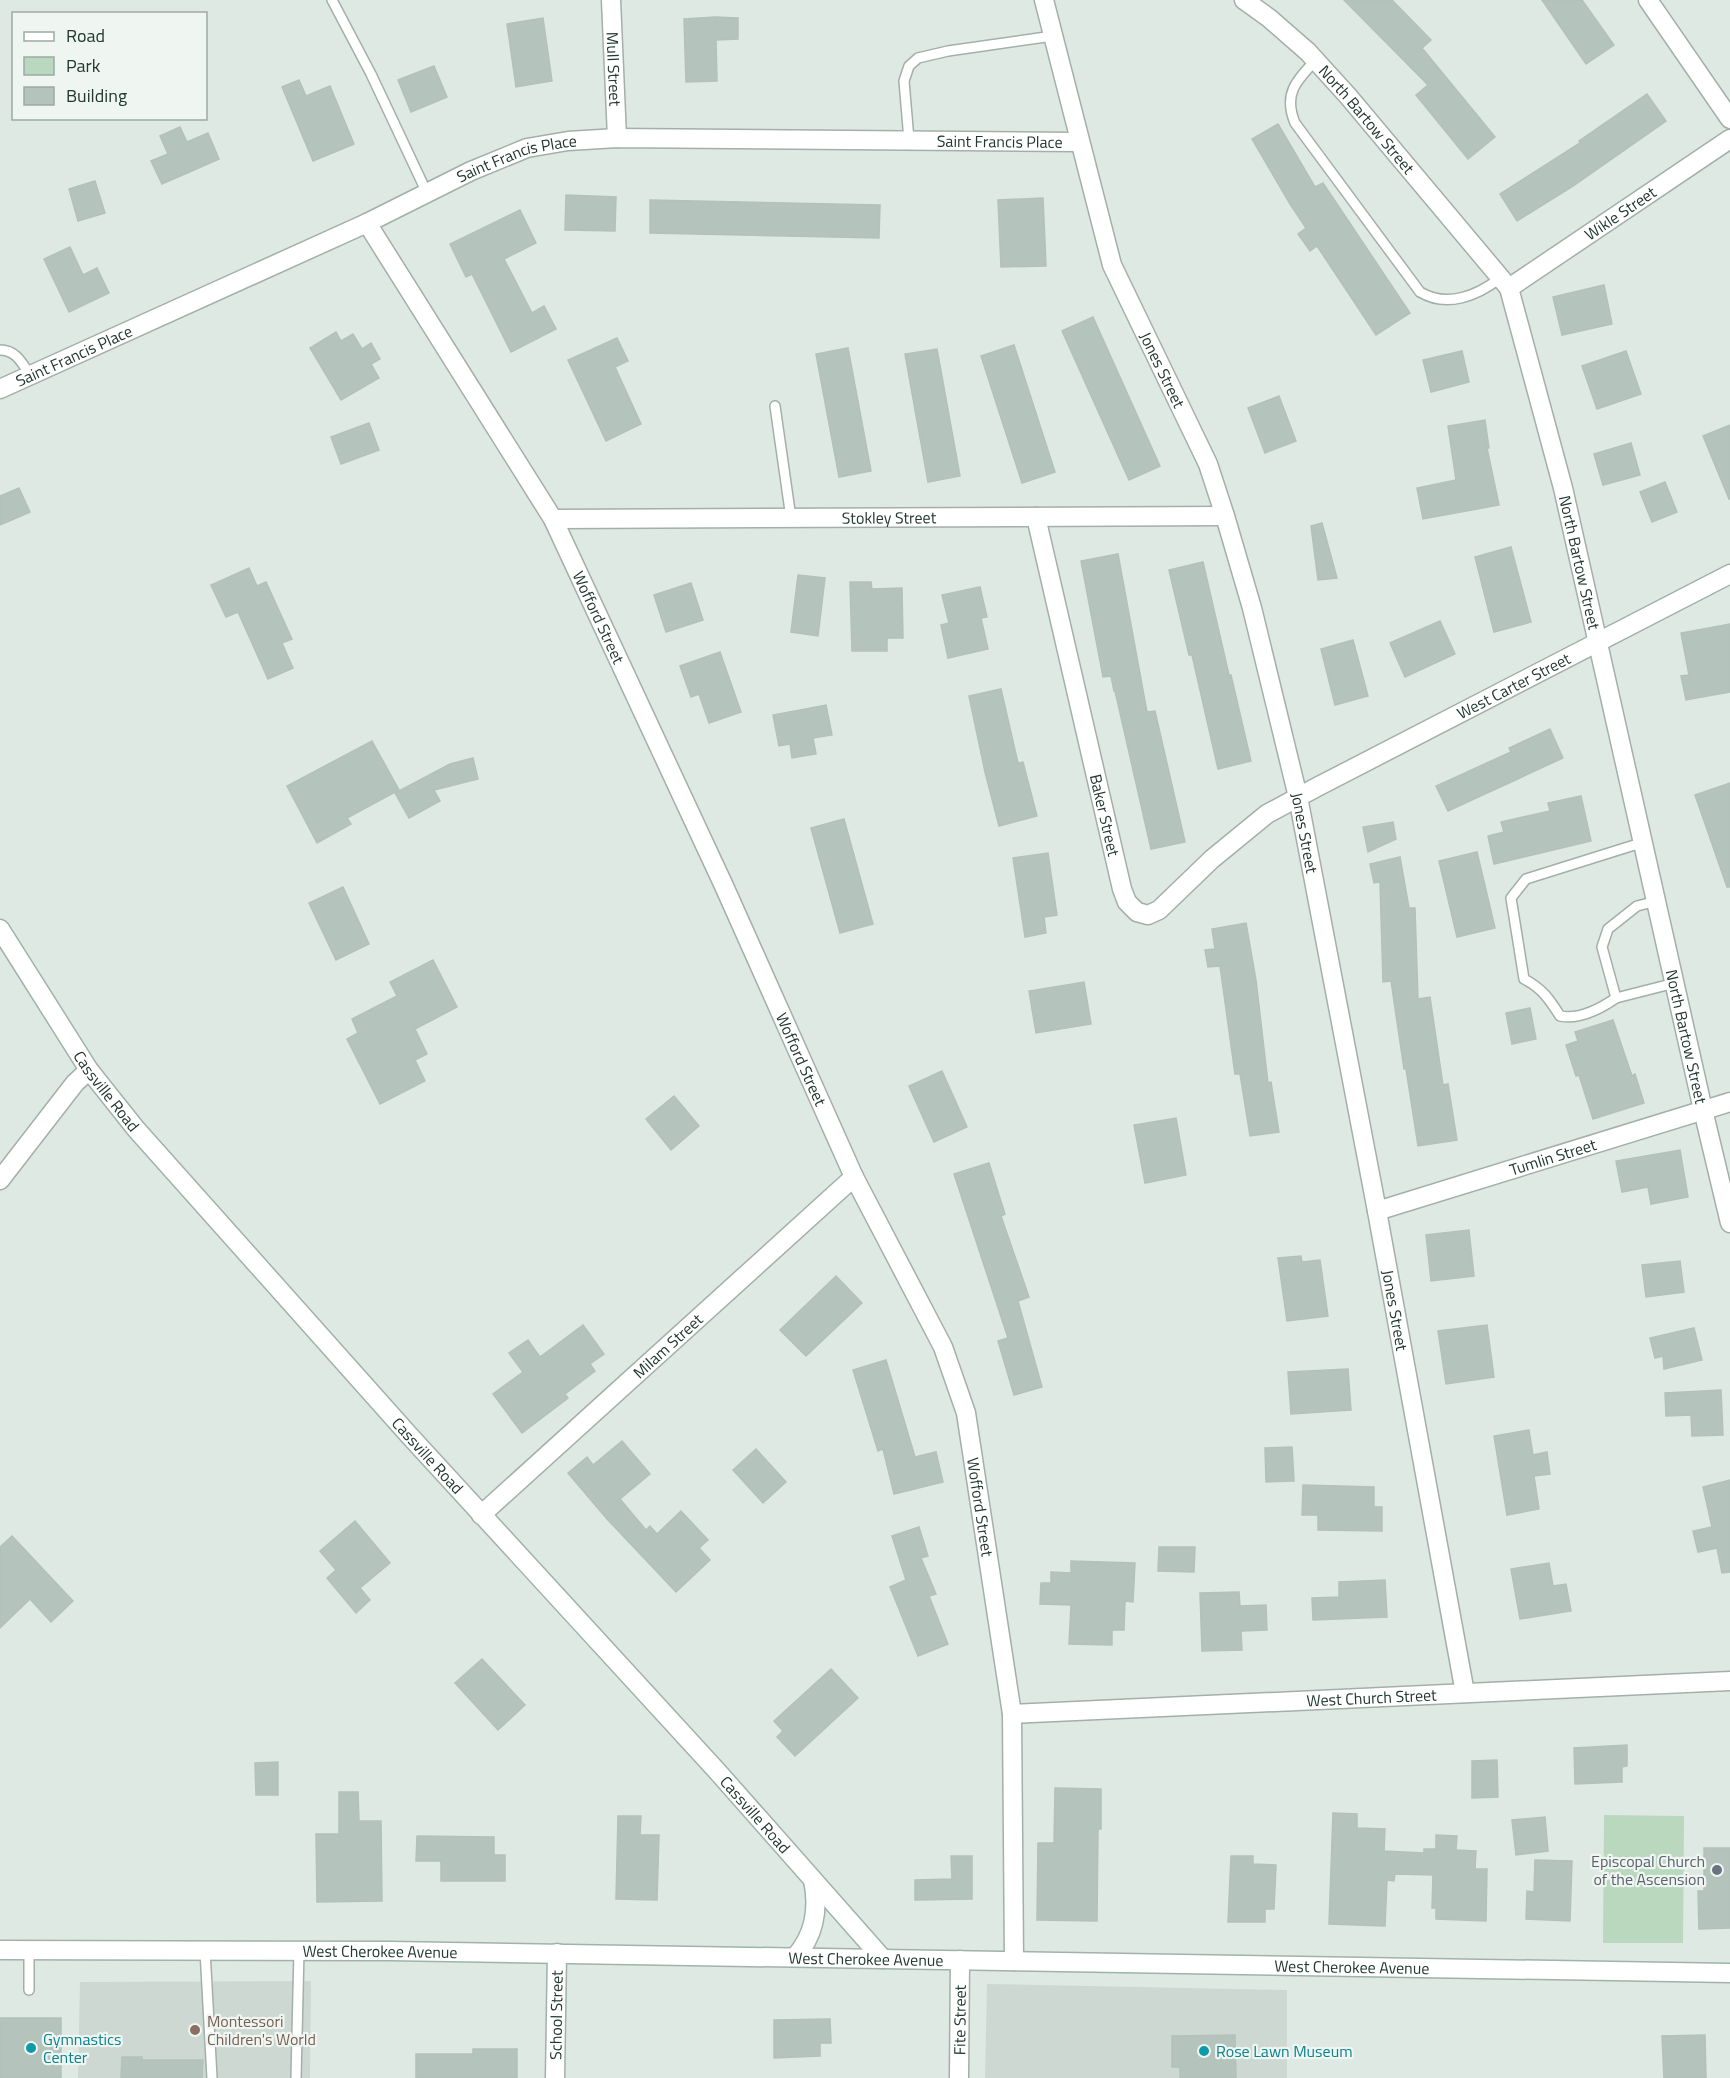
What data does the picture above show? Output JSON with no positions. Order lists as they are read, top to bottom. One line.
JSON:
{"streets":{"street":["Mull Street","North Bartow Street","Saint Francis Place","Wikle Street","Jones Street","Stokley Street","Wofford Street","West Carter Street","Baker Street","Cassville Road","Tumlin Street","Milam Street","West Church Street","West Cherokee Avenue","School Street","Fite Street"]},"crossings":[["Mull Street","Saint Francis Place"],["North Bartow Street","Wikle Street"],["North Bartow Street","West Carter Street"],["North Bartow Street","Tumlin Street"],["Saint Francis Place","Jones Street"],["Saint Francis Place","Wofford Street"],["Jones Street","Stokley Street"],["Jones Street","West Carter Street"],["Jones Street","Baker Street"],["Jones Street","Tumlin Street"],["Jones Street","West Church Street"],["Stokley Street","Wofford Street"],["Stokley Street","Baker Street"],["Wofford Street","Milam Street"],["Wofford Street","West Church Street"],["Wofford Street","West Cherokee Avenue"],["West Carter Street","Baker Street"],["Cassville Road","Milam Street"],["Cassville Road","West Cherokee Avenue"],["West Cherokee Avenue","School Street"],["West Cherokee Avenue","Fite Street"]],"places":["Episcopal Church of the Ascension","Montessori Children's World","Gymnastics Center","Rose Lawn Museum"],"legend":["Road","Park","Building"]}
